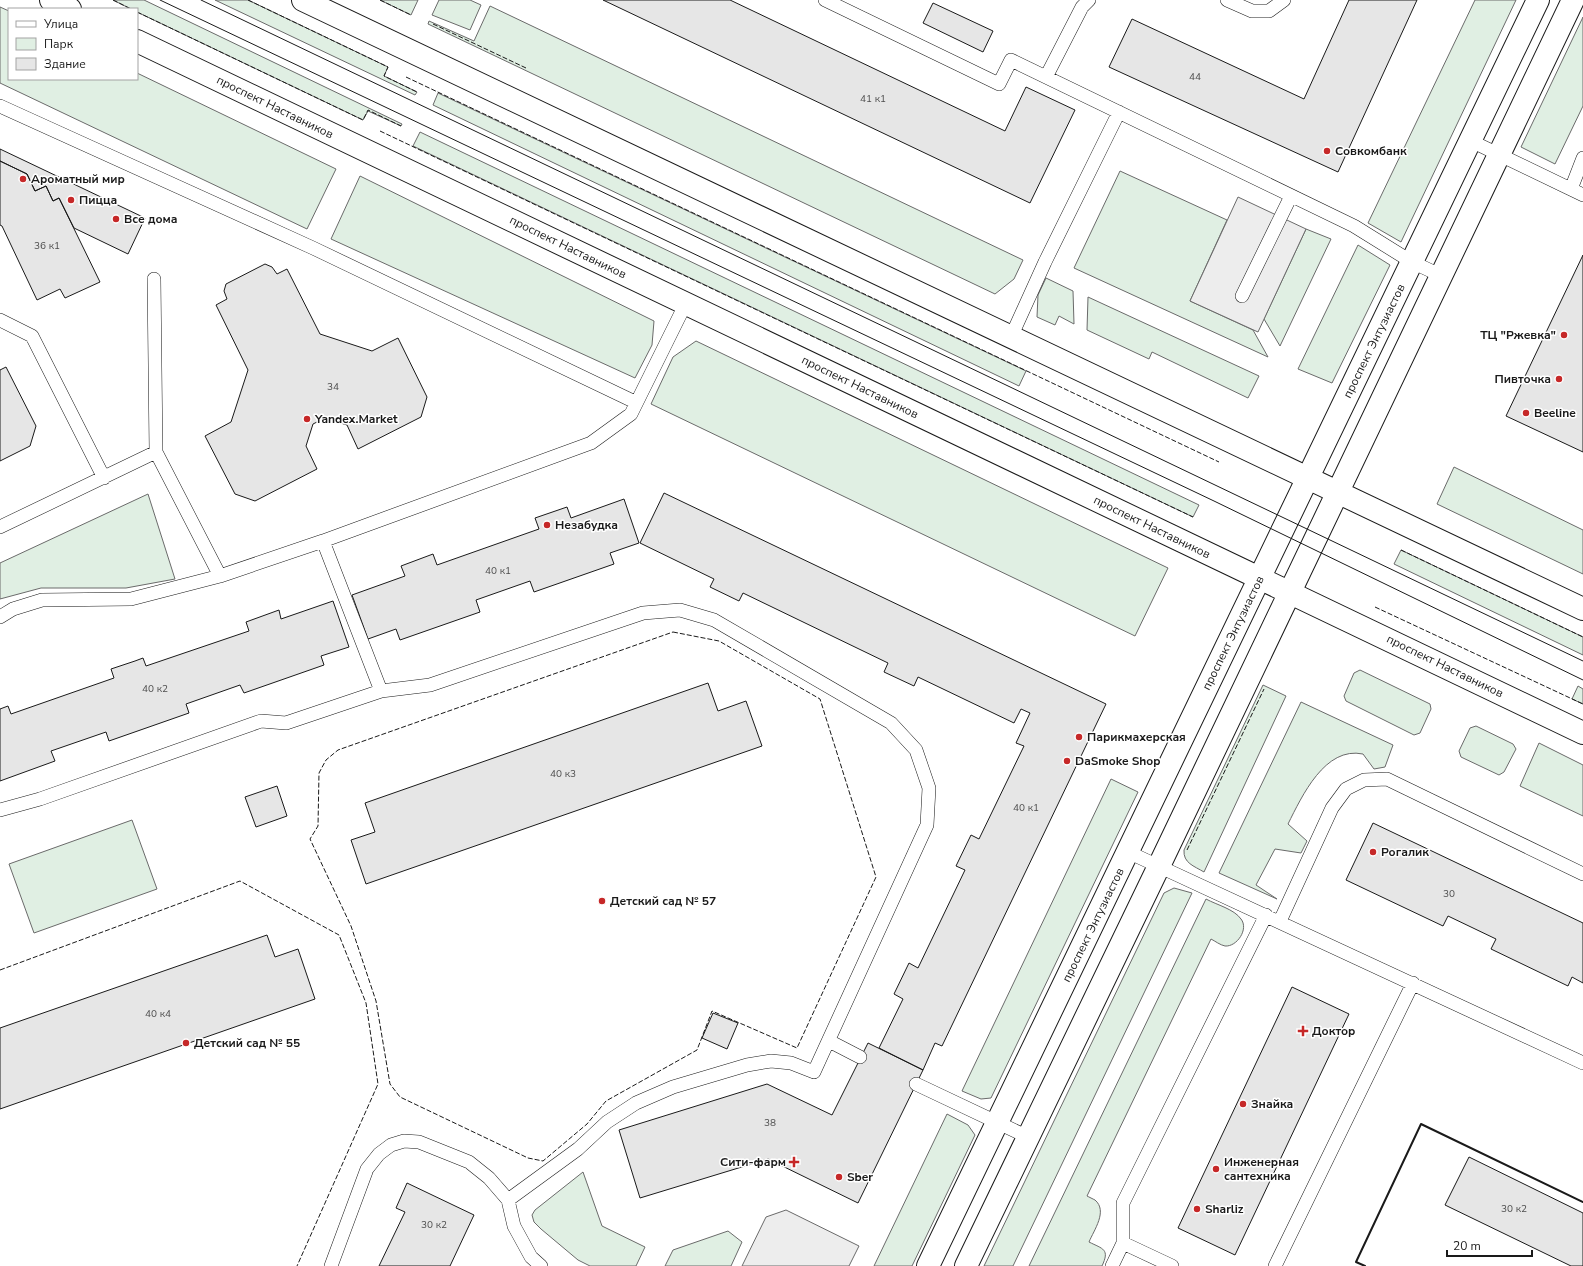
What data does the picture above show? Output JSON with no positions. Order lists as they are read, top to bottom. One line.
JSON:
{"streets":{"main road":["проспект Наставников","проспект Энтузиастов"]},"crossings":[["проспект Наставников","проспект Энтузиастов"]],"places":{"other":["Совкомбанк","Ароматный мир","Пицца","Все дома","ТЦ \"Ржевка\"","Пивточка","Beeline","Yandex.Market","Незабудка","Парикмахерская","DaSmoke Shop","Рогалик","Детский сад № 57","Детский сад № 55","Знайка","Инженерная сантехника","Sber","Sharliz"],"health":["Доктор","Сити-фарм"]},"house_numbers":["44","41 к1","36 к1","34","40 к1","40 к2","40 к3","40 к1","30","40 к4","38","30 к2","30 к2"],"legend":["Улица","Парк","Здание"],"scale_bar":"20 m"}
